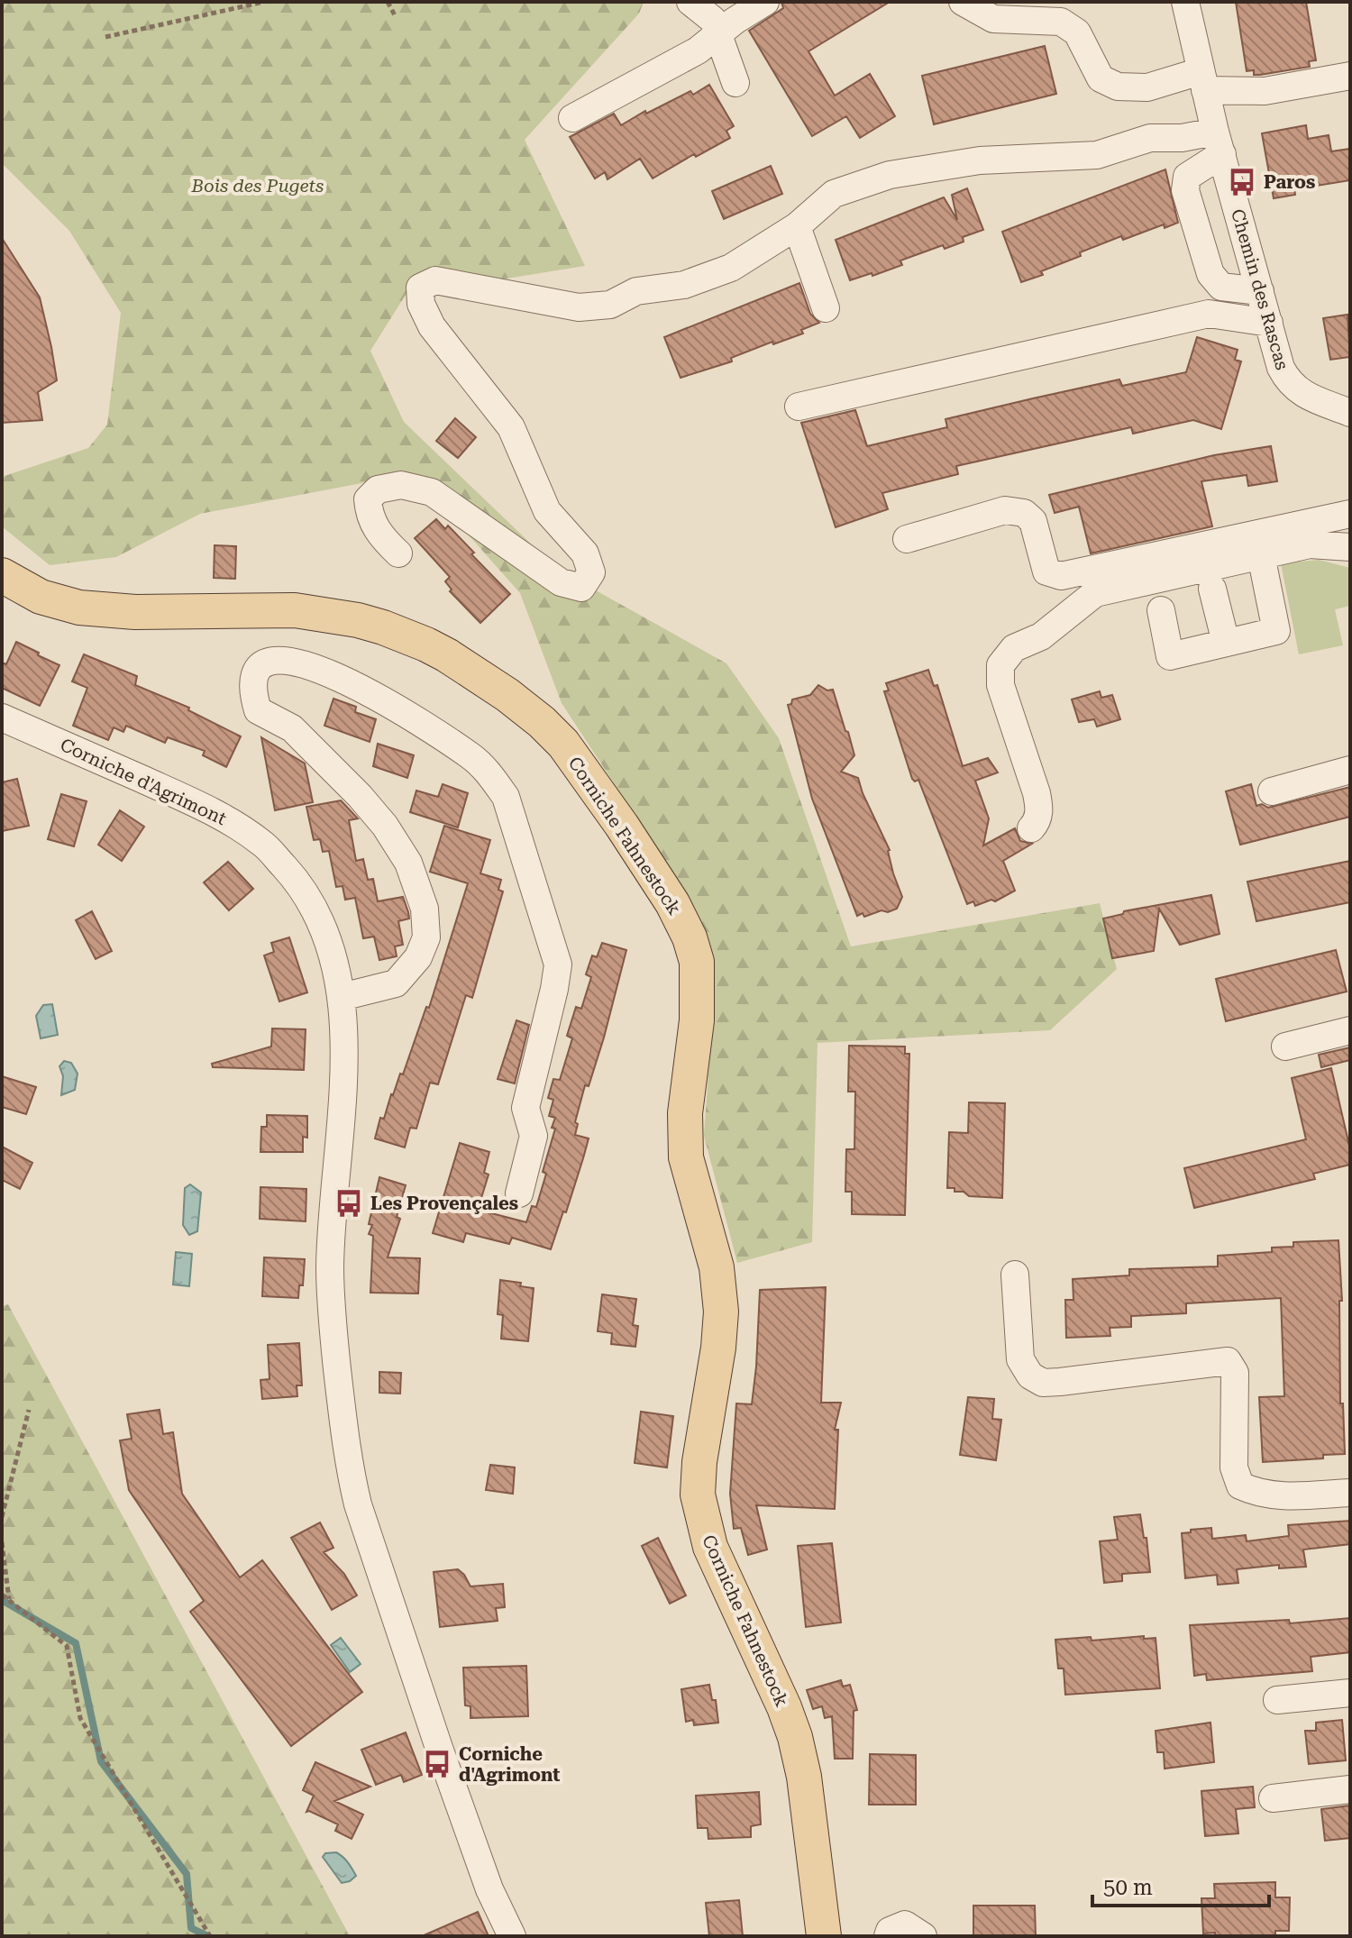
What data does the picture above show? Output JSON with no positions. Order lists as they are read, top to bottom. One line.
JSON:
{"streets":{"main road":["Corniche Fahnestock"],"street":["Chemin des Rascas","Corniche d'Agrimont"]},"parks":["Bois des Pugets"],"places":{"bus stop":["Paros","Les Provençales","Corniche d'Agrimont"]},"scale_bar":"50 m"}
